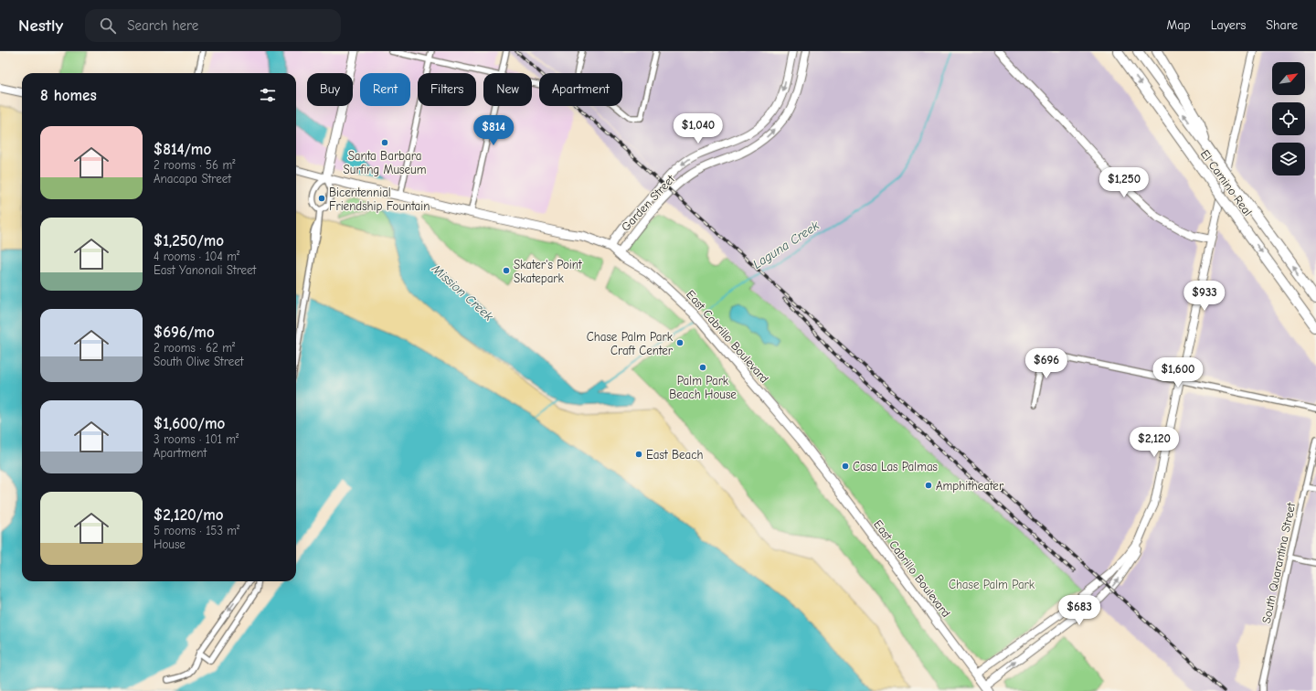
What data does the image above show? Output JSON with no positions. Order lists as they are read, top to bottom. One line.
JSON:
{"streets":{"highway":["El Camino Real"],"main road":["East Cabrillo Boulevard"],"street":["Garden Street","South Quarantina Street"]},"crossings":[["Garden Street","East Cabrillo Boulevard"]],"water":["Laguna Creek","Mission Creek"],"parks":["Chase Palm Park"],"places":["Santa Barbara Surfing Museum","Bicentennial Friendship Fountain","Skater's Point Skatepark","Chase Palm Park Craft Center","Palm Park Beach House","East Beach","Casa Las Palmas","Amphitheater"],"north":"top right","page":{"header":"Nestly","search":"Search here","nav":["Map","Layers","Share"],"chip":["Buy","Rent","Filters","New","Apartment"],"heading":"8 homes","price":["$1,040","$814","$1,250","$933","$696","$1,600","$2,120","$683"],"list":[{"name":"$814/mo","note":"2 rooms · 56 m² · Anacapa Street"},{"name":"$1,250/mo","note":"4 rooms · 104 m² · East Yanonali Street"},{"name":"$696/mo","note":"2 rooms · 62 m² · South Olive Street"},{"name":"$1,600/mo","note":"3 rooms · 101 m² · Apartment"},{"name":"$2,120/mo","note":"5 rooms · 153 m² · House"}]}}
